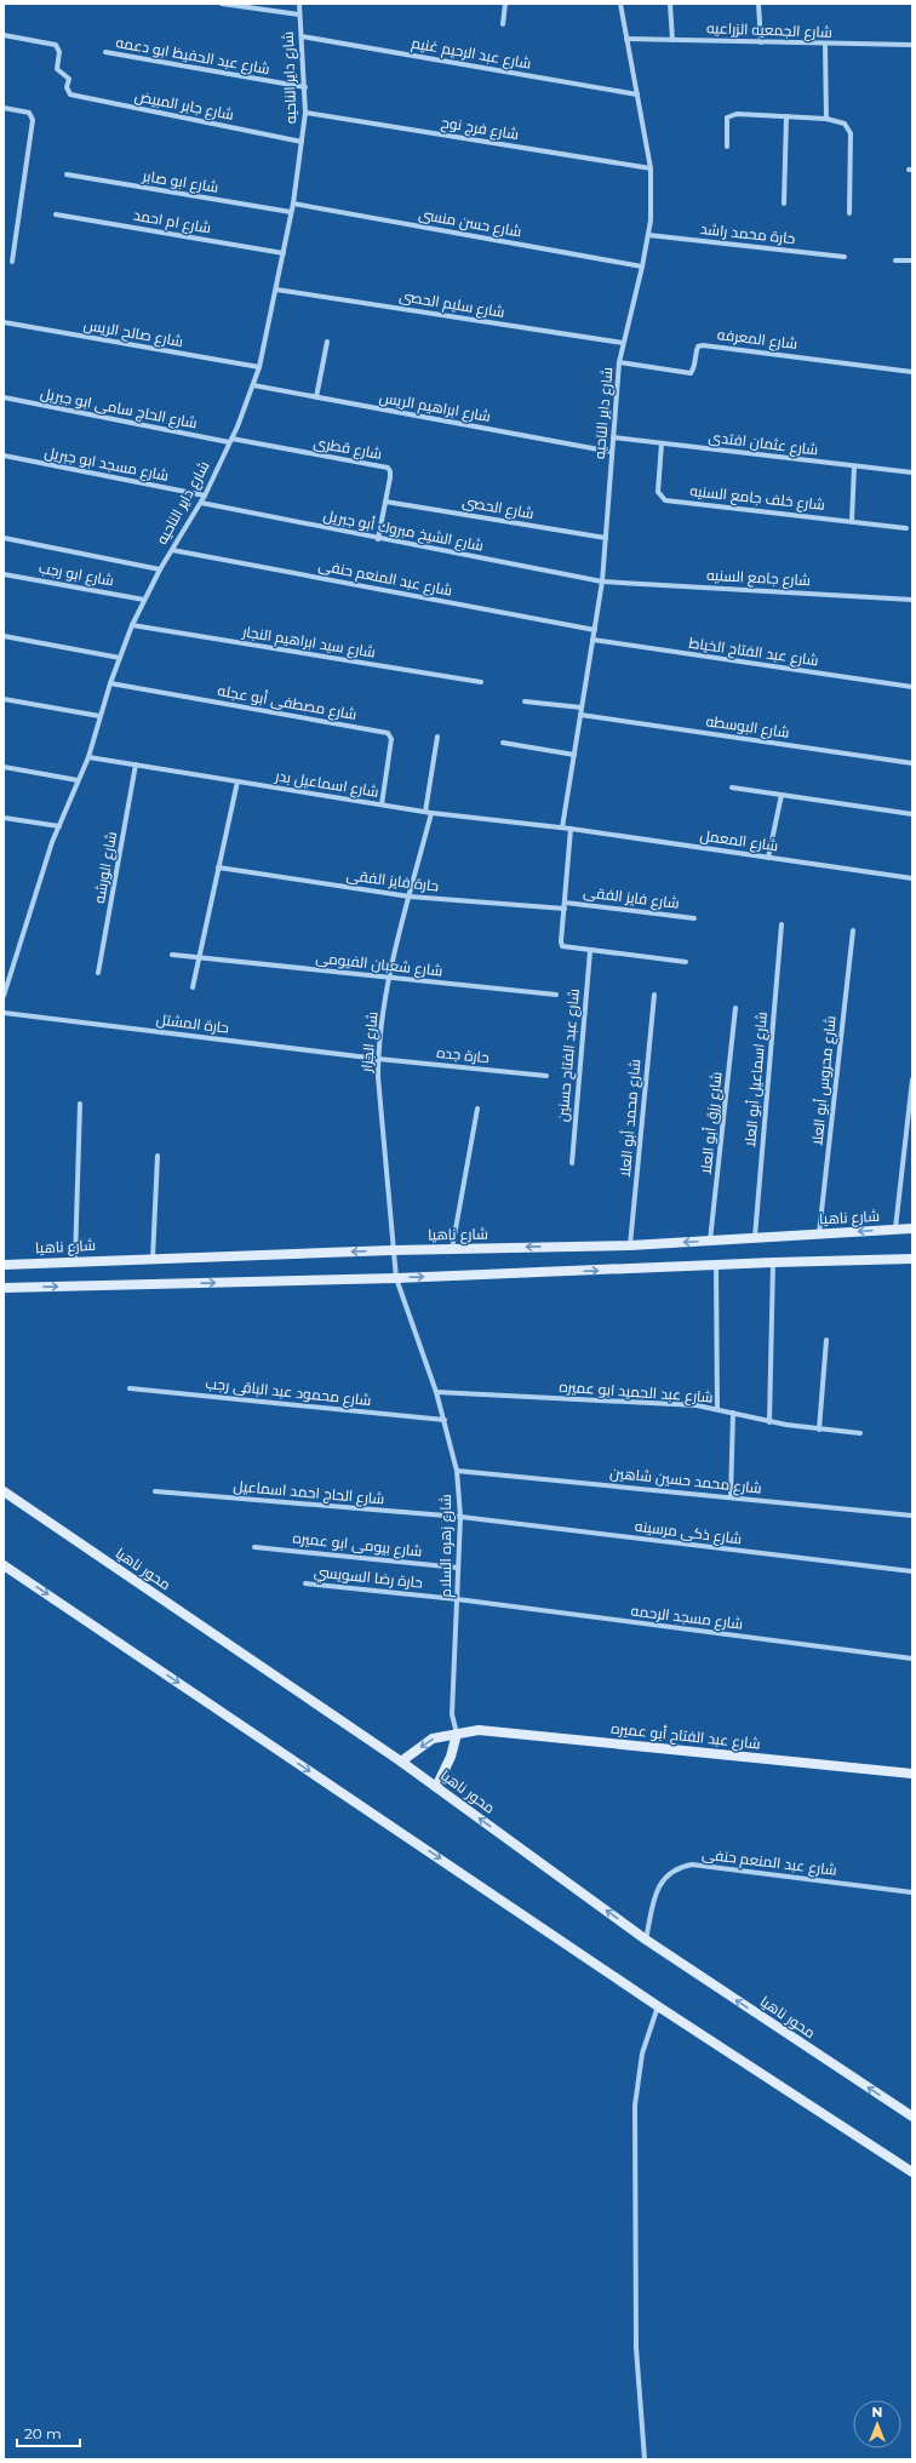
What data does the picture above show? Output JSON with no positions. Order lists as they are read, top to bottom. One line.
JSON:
{"streets":{"main road":["شارع ناهيا","محور ناهيا","شارع عبد الفتاح أبو عميره"],"street":["شارع الجمعيه الزراعيه","شارع عبد الرحيم غنيم","شارع عبد الحفيظ ابو دعمه","شارع داير الناحيه","شارع جابر المبيض","شارع فرج نوح","شارع ابو صابر","شارع ام احمد","شارع حسن منسى","حارة محمد راشد","شارع سليم الحصى","شارع صالح الريس","شارع المعرفه","شارع ابراهيم الريس","شارع الحاج سامى ابو جبريل","شارع عثمان افتدى","شارع قطرى","شارع مسجد ابو جبريل","شارع خلف جامع السنيه","شارع الحصى","شارع الشيخ مبروك أبو جبريل","شارع ابو رجب","شارع عبد المنعم حنفى","شارع جامع السنيه","شارع سيد ابراهيم النجار","شارع عبد الفتاح الخياط","شارع مصطفى أبو عجله","شارع البوسطه","شارع اسماعيل بدر","شارع المعمل","شارع الورشه","حارة فايز الفقى","شارع فايز الفقى","شارع شعبان الفيومى","حارة المشتل","شارع الجزار","حارة جده","شارع عبد الفتاح حسنين","شارع اسماعيل أبو العلا","شارع محروس أبو العلا","شارع محمد أبو العلا","شارع رزق أبو العلا","شارع محمود عبد الباقى رجب","شارع عبد الحميد ابو عميره","شارع محمد حسين شاهين","شارع الحاج احمد اسماعيل","شارع ذكى مرسينه","شارع بيومى ابو عميره","شارع زهره السلام","حارة رضا السويسي","شارع مسجد الرحمه"]},"crossings":[["شارع الجمعيه الزراعيه","شارع داير الناحيه"],["شارع عبد الرحيم غنيم","شارع داير الناحيه"],["شارع عبد الحفيظ ابو دعمه","شارع داير الناحيه"],["شارع داير الناحيه","شارع جابر المبيض"],["شارع داير الناحيه","شارع فرج نوح"],["شارع داير الناحيه","شارع ابو صابر"],["شارع داير الناحيه","شارع ام احمد"],["شارع داير الناحيه","شارع حسن منسى"],["شارع داير الناحيه","حارة محمد راشد"],["شارع داير الناحيه","شارع سليم الحصى"],["شارع داير الناحيه","شارع صالح الريس"],["شارع داير الناحيه","شارع المعرفه"],["شارع داير الناحيه","شارع ابراهيم الريس"],["شارع داير الناحيه","شارع الحاج سامى ابو جبريل"],["شارع داير الناحيه","شارع عثمان افتدى"],["شارع داير الناحيه","شارع قطرى"],["شارع داير الناحيه","شارع مسجد ابو جبريل"],["شارع داير الناحيه","شارع الحصى"],["شارع داير الناحيه","شارع الشيخ مبروك أبو جبريل"],["شارع داير الناحيه","شارع ابو رجب"],["شارع داير الناحيه","شارع عبد المنعم حنفى"],["شارع داير الناحيه","شارع جامع السنيه"],["شارع داير الناحيه","شارع سيد ابراهيم النجار"],["شارع داير الناحيه","شارع عبد الفتاح الخياط"],["شارع داير الناحيه","شارع مصطفى أبو عجله"],["شارع داير الناحيه","شارع البوسطه"],["شارع داير الناحيه","شارع اسماعيل بدر"],["شارع داير الناحيه","شارع المعمل"],["شارع الحاج سامى ابو جبريل","شارع قطرى"],["شارع عثمان افتدى","شارع خلف جامع السنيه"],["شارع قطرى","شارع الحصى"],["شارع قطرى","شارع الشيخ مبروك أبو جبريل"],["شارع الشيخ مبروك أبو جبريل","شارع جامع السنيه"],["شارع عبد المنعم حنفى","محور ناهيا"],["شارع مصطفى أبو عجله","شارع اسماعيل بدر"],["شارع اسماعيل بدر","شارع المعمل"],["شارع اسماعيل بدر","شارع الورشه"],["شارع اسماعيل بدر","شارع الجزار"],["حارة فايز الفقى","شارع الجزار"],["شارع شعبان الفيومى","شارع الجزار"],["حارة المشتل","شارع الجزار"],["حارة المشتل","حارة جده"],["شارع الجزار","حارة جده"],["شارع الجزار","شارع ناهيا"],["شارع الجزار","شارع زهره السلام"],["شارع اسماعيل أبو العلا","شارع ناهيا"],["شارع محروس أبو العلا","شارع ناهيا"],["شارع محمد أبو العلا","شارع ناهيا"],["شارع رزق أبو العلا","شارع ناهيا"],["شارع محمود عبد الباقى رجب","شارع زهره السلام"],["شارع عبد الحميد ابو عميره","شارع زهره السلام"],["شارع محمد حسين شاهين","شارع زهره السلام"],["شارع الحاج احمد اسماعيل","شارع ذكى مرسينه"],["شارع الحاج احمد اسماعيل","شارع زهره السلام"],["شارع ذكى مرسينه","شارع زهره السلام"],["شارع بيومى ابو عميره","شارع زهره السلام"],["شارع زهره السلام","حارة رضا السويسي"],["شارع زهره السلام","شارع مسجد الرحمه"],["شارع زهره السلام","شارع عبد الفتاح أبو عميره"],["محور ناهيا","شارع عبد الفتاح أبو عميره"],["حارة رضا السويسي","شارع مسجد الرحمه"]],"scale_bar":"20 m","north":"top"}
